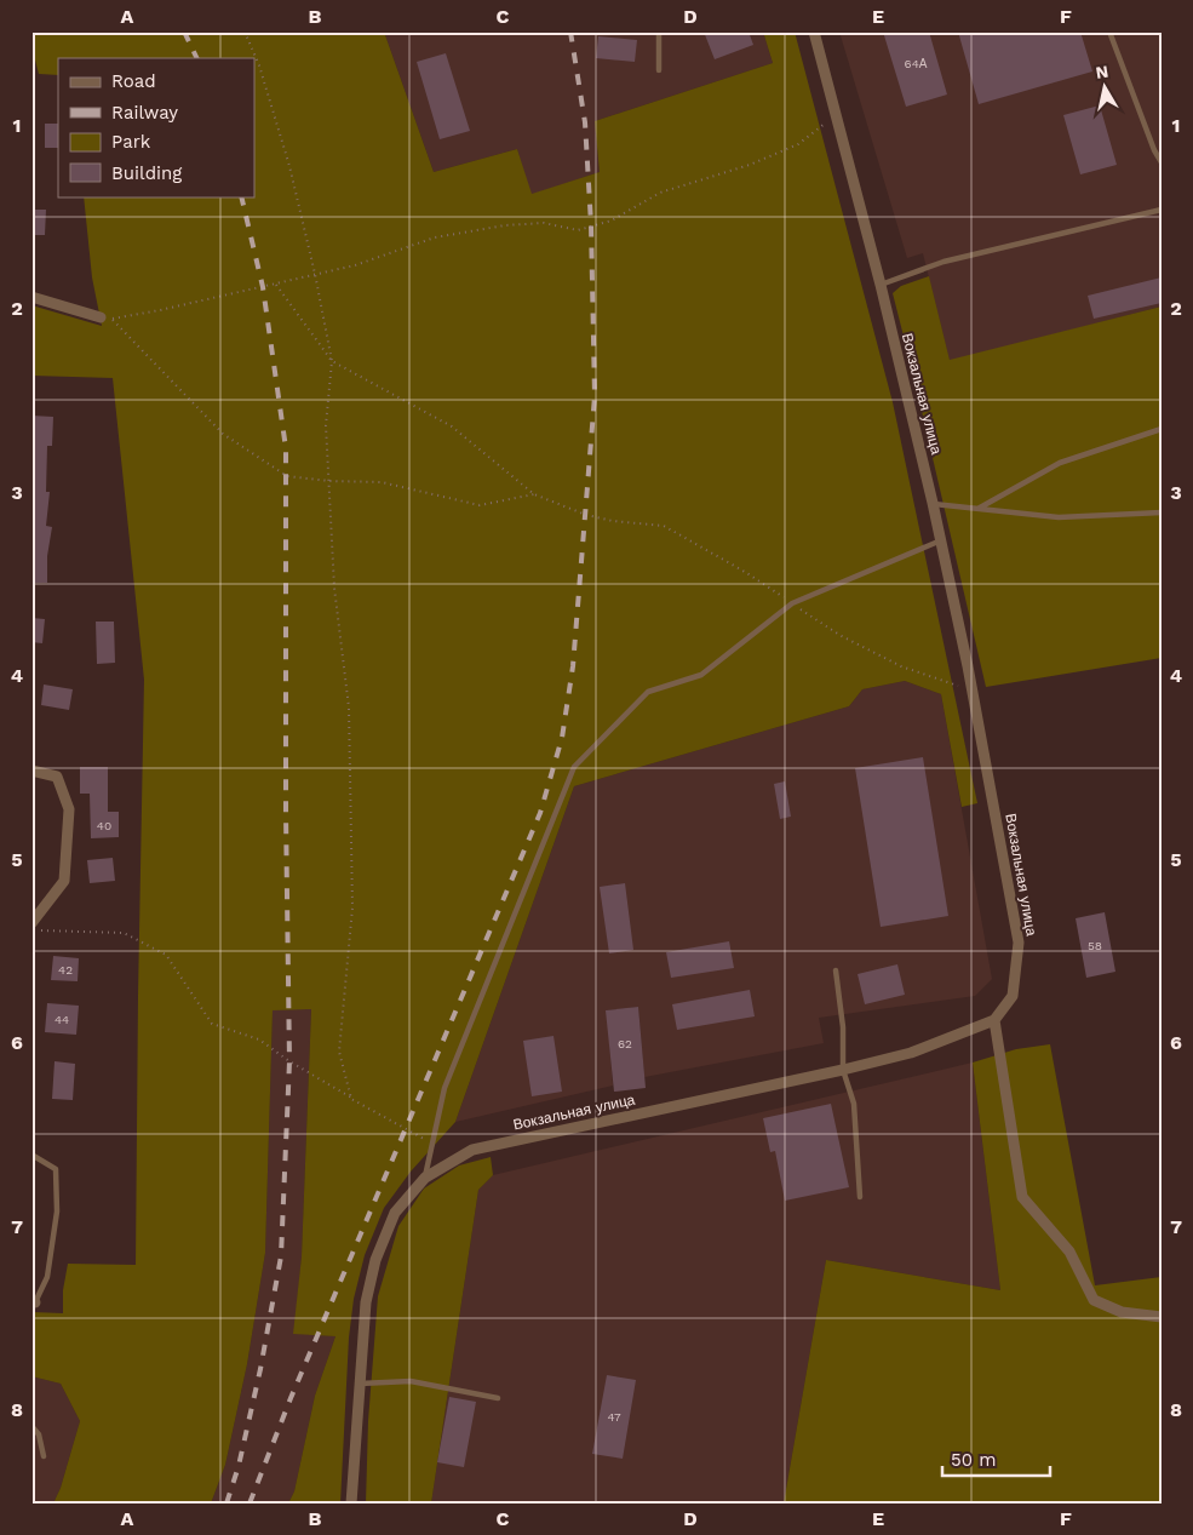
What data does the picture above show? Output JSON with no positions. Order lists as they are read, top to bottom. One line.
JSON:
{"streets":{"street":["Вокзальная улица"]},"house_numbers":["64А","40","58","42","44","62","47"],"legend":["Road","Railway","Park","Building"],"scale_bar":"50 m","north":"top","grid":{"columns":["A","B","C","D","E","F"],"rows":["1","2","3","4","5","6","7","8"]}}
